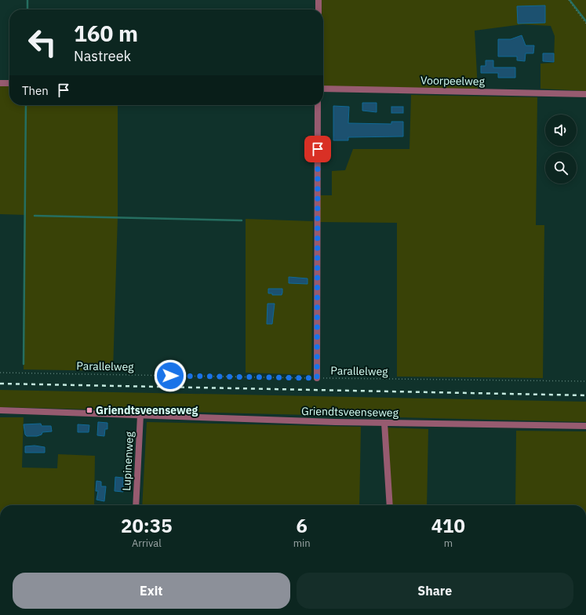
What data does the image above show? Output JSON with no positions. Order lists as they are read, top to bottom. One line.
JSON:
{"streets":{"street":["Voorpeelweg","Griendtsveenseweg","Lupinenweg"],"path":["Parallelweg"]},"crossings":[["Griendtsveenseweg","Lupinenweg"]],"places":{"transit":["Griendtsveenseweg"]},"page":{"turn":["160 m","Nastreek"],"then":"Then","eta":["20:35","Arrival","6","min","410","m"],"buttons":["Exit","Share"]}}
